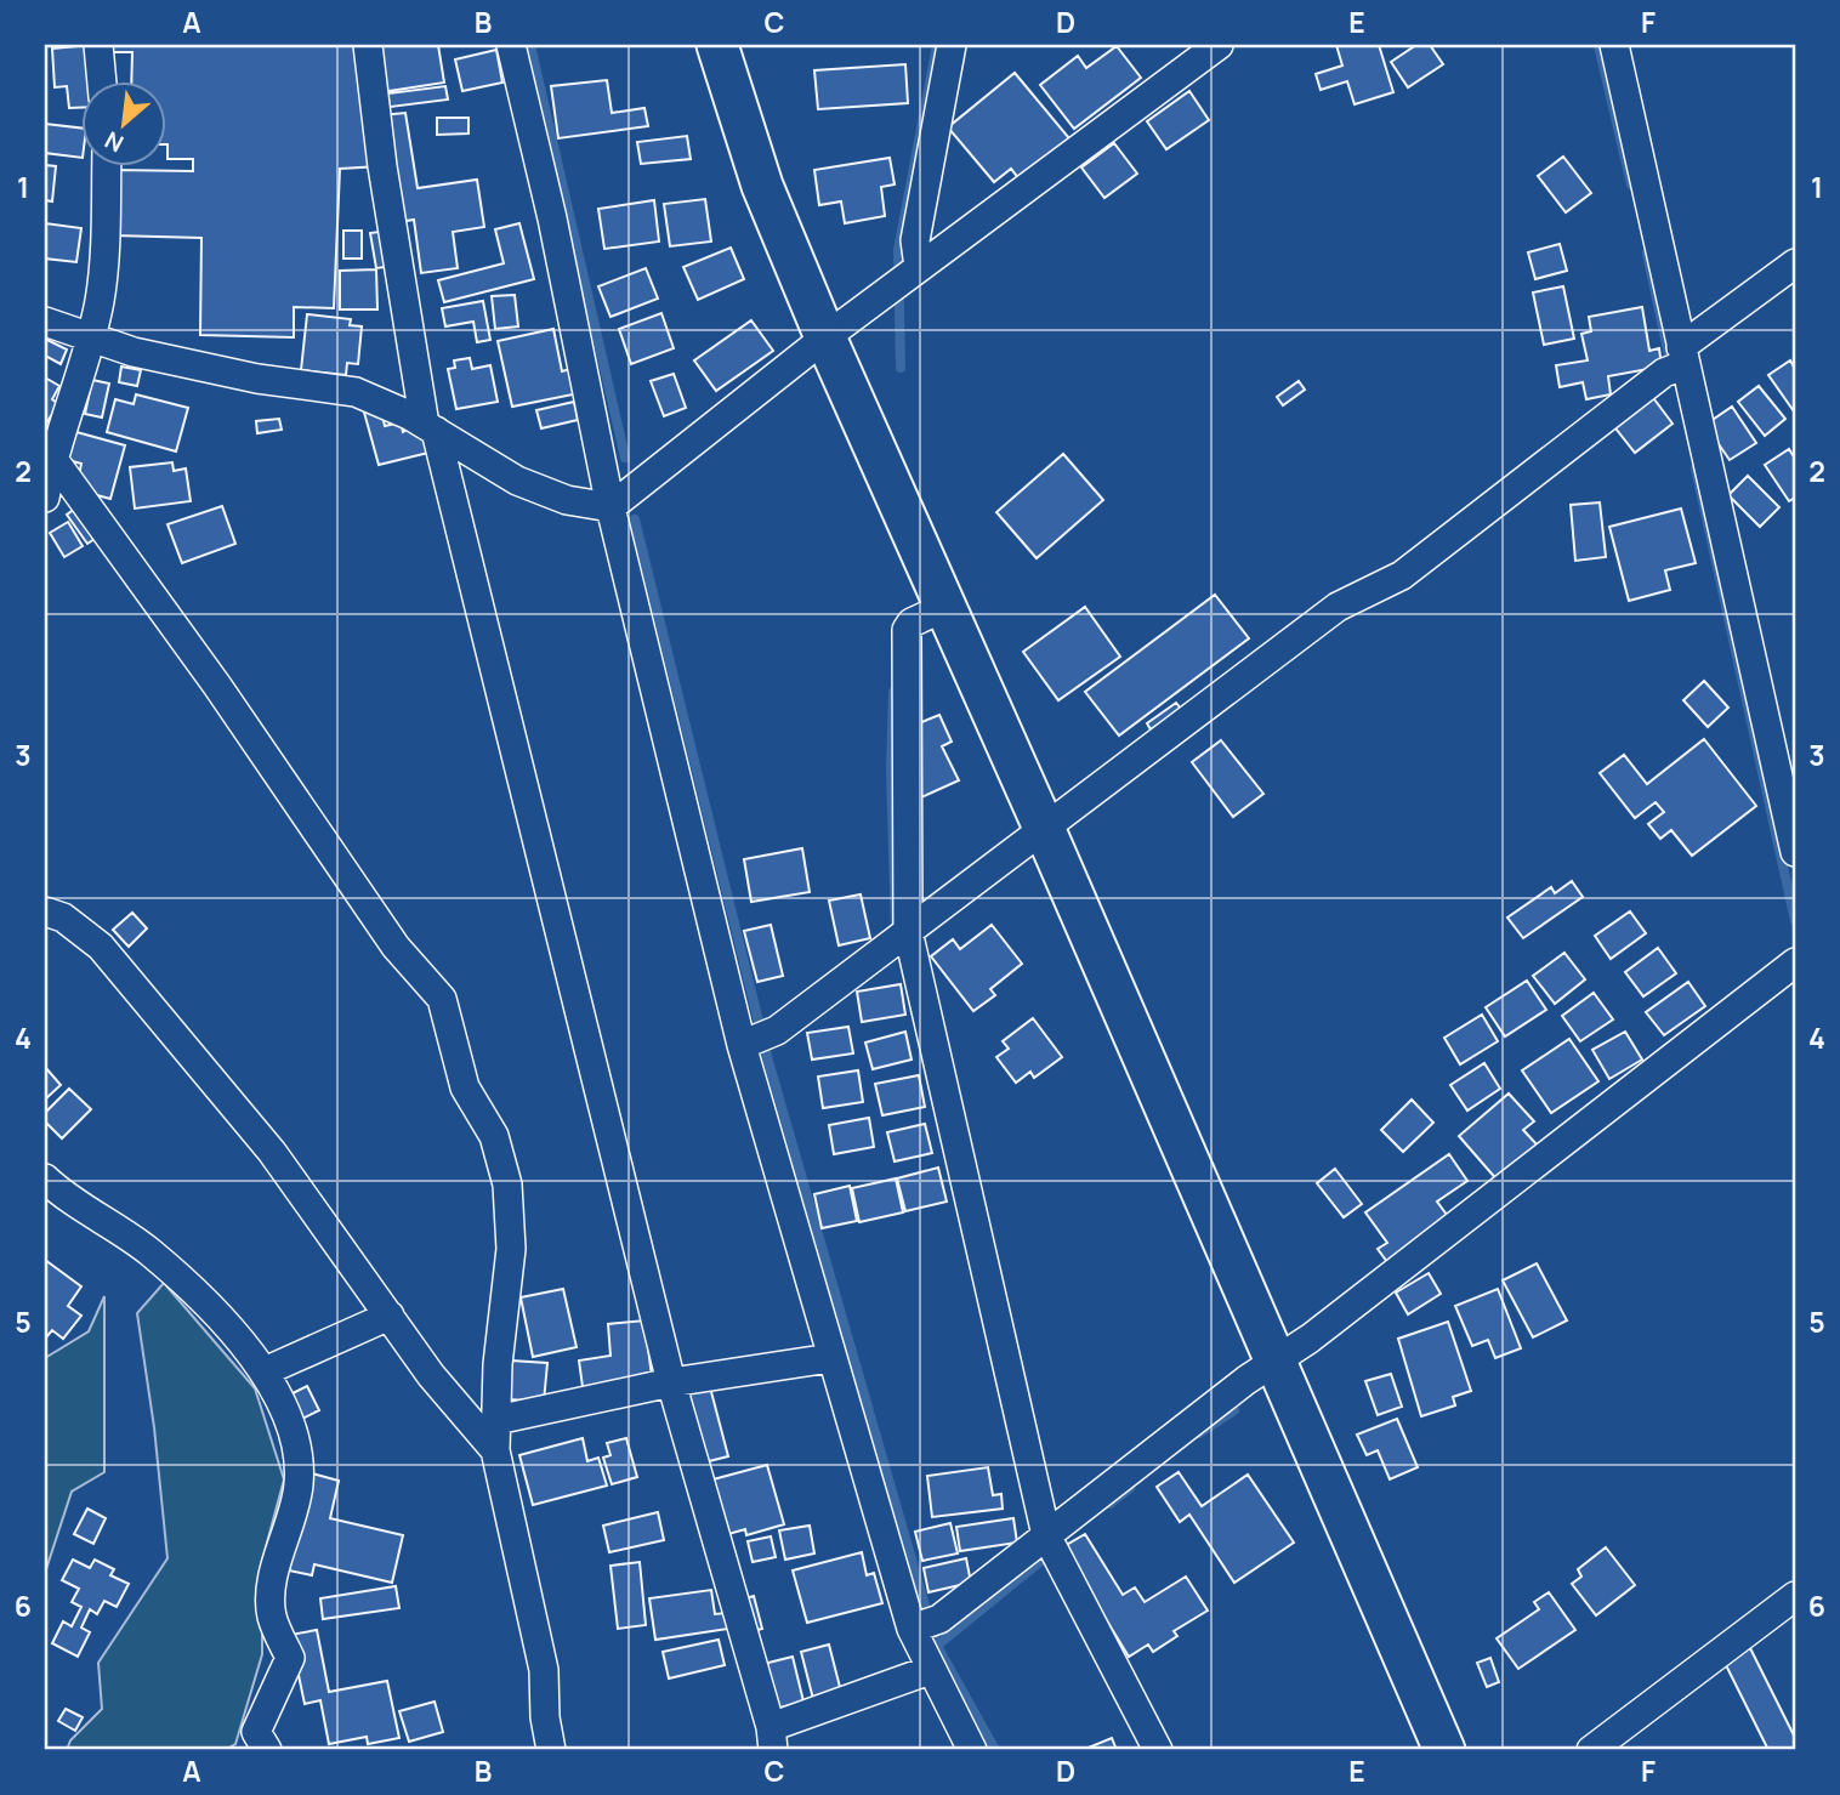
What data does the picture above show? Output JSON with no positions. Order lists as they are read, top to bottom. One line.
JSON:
{"north":"bottom left","grid":{"columns":["A","B","C","D","E","F"],"rows":["1","2","3","4","5","6"]}}
